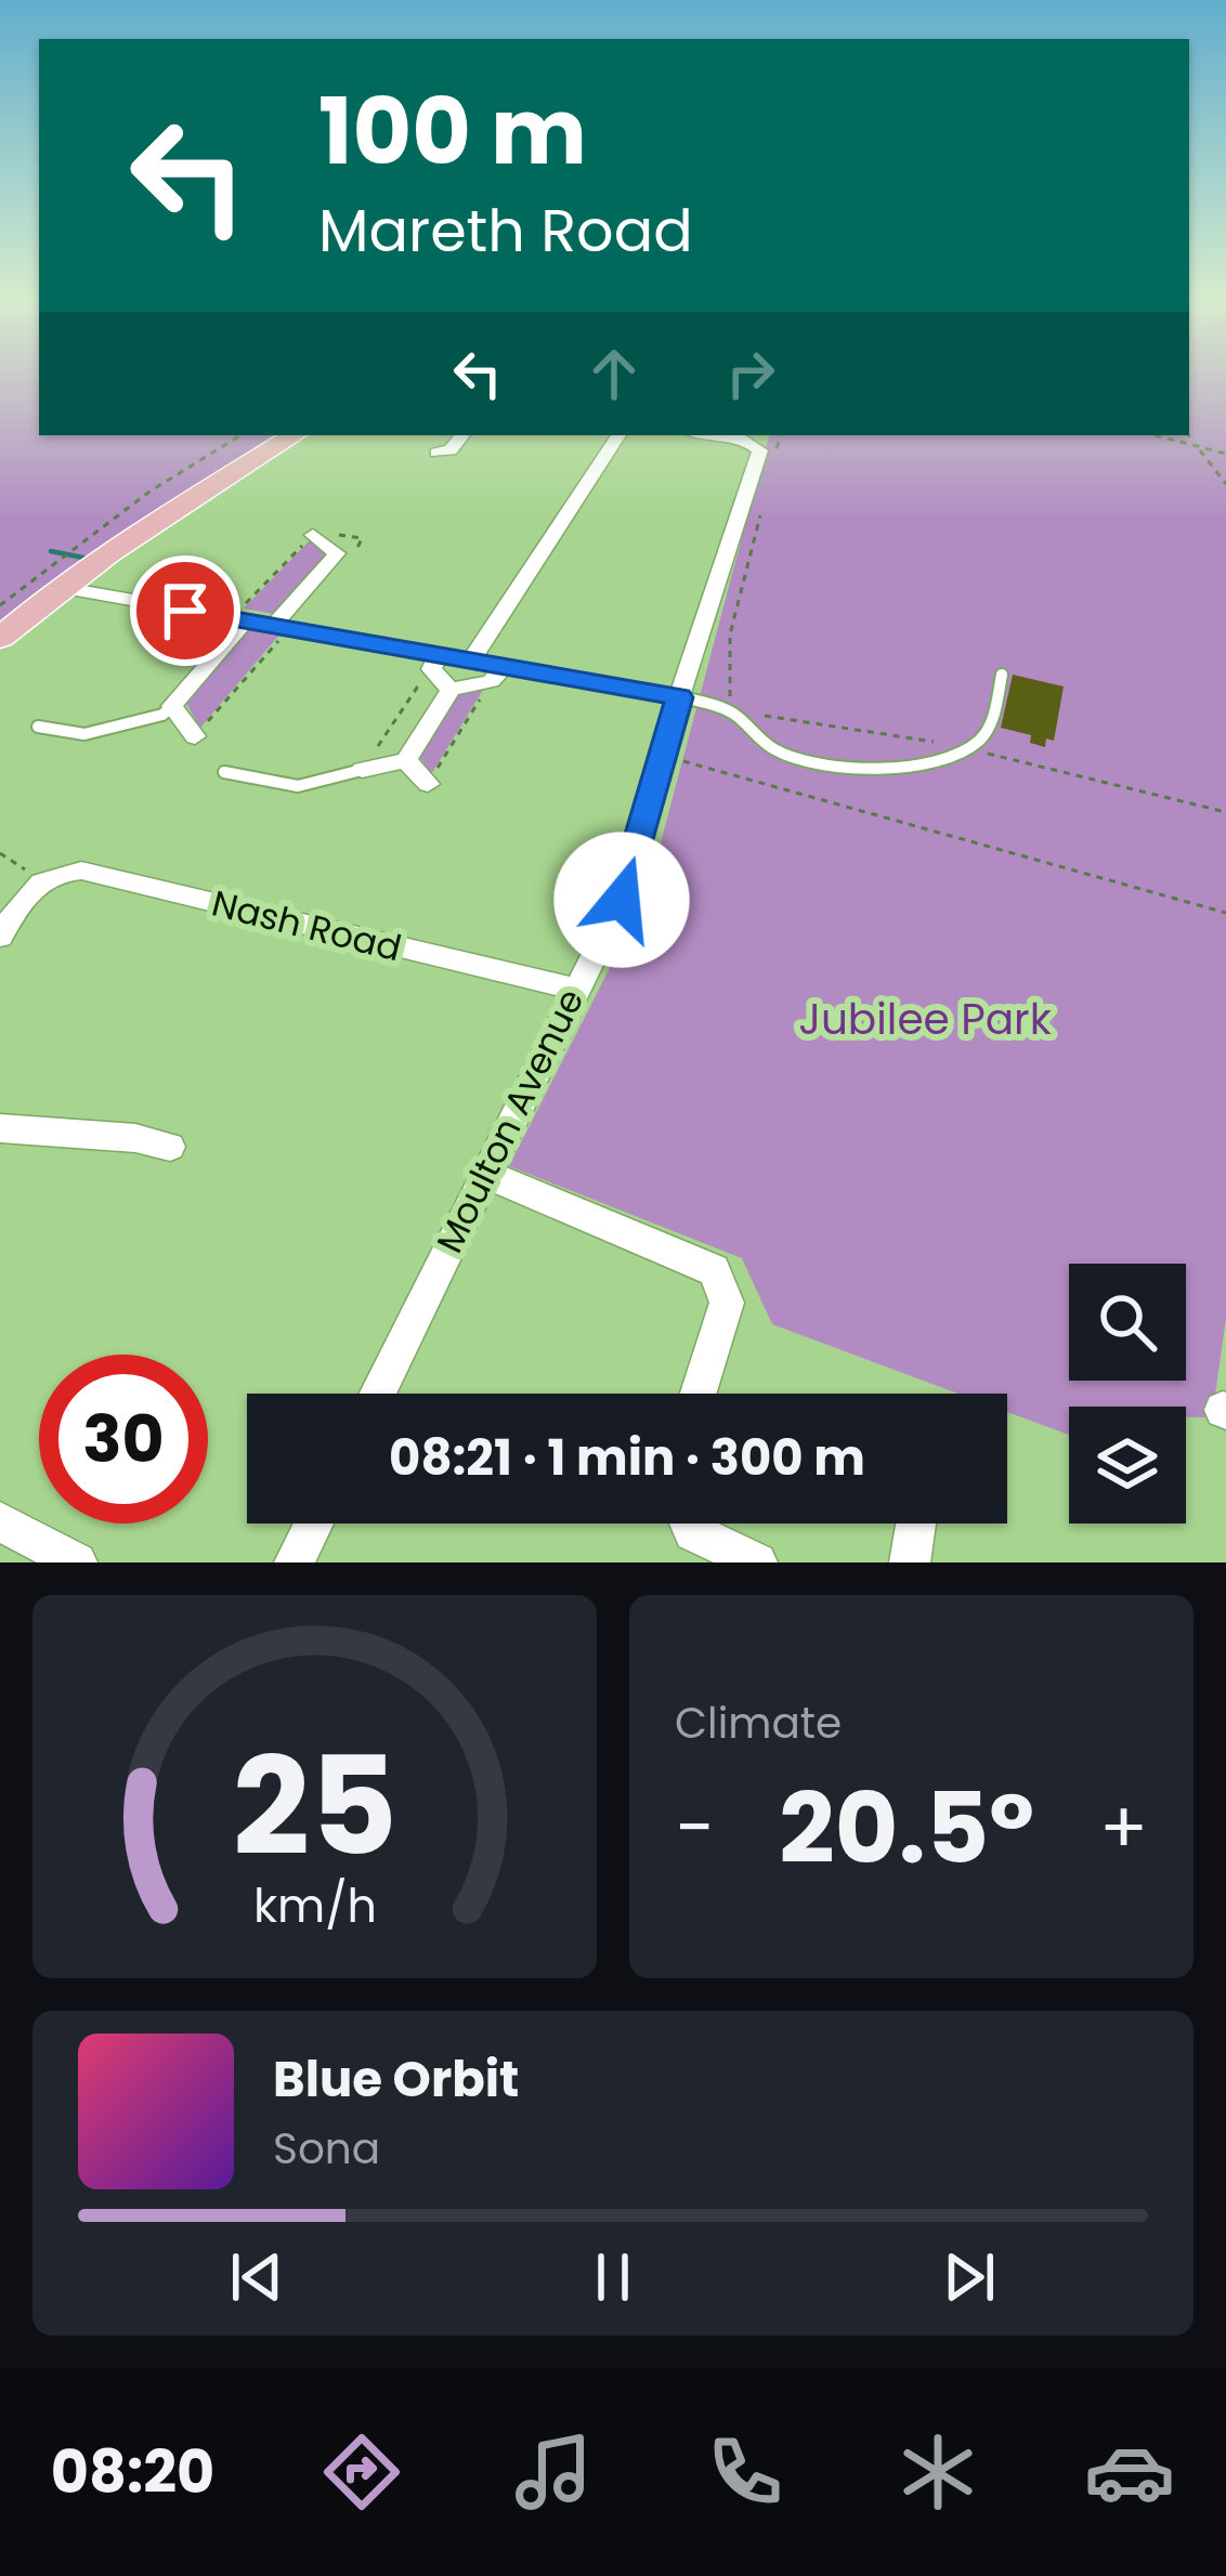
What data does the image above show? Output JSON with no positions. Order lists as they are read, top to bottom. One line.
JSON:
{"streets":{"street":["Nash Road","Moulton Avenue"]},"crossings":[["Nash Road","Moulton Avenue"]],"parks":["Jubilee Park"],"page":{"turn":["100 m","Mareth Road"],"limit":"30","trip":"08:21 · 1 min · 300 m","tile":"Climate","heat":["−","20.5°","+"],"song":["Blue Orbit","Sona"],"tabs":"08:20","gauge":["25","km/h"]}}
